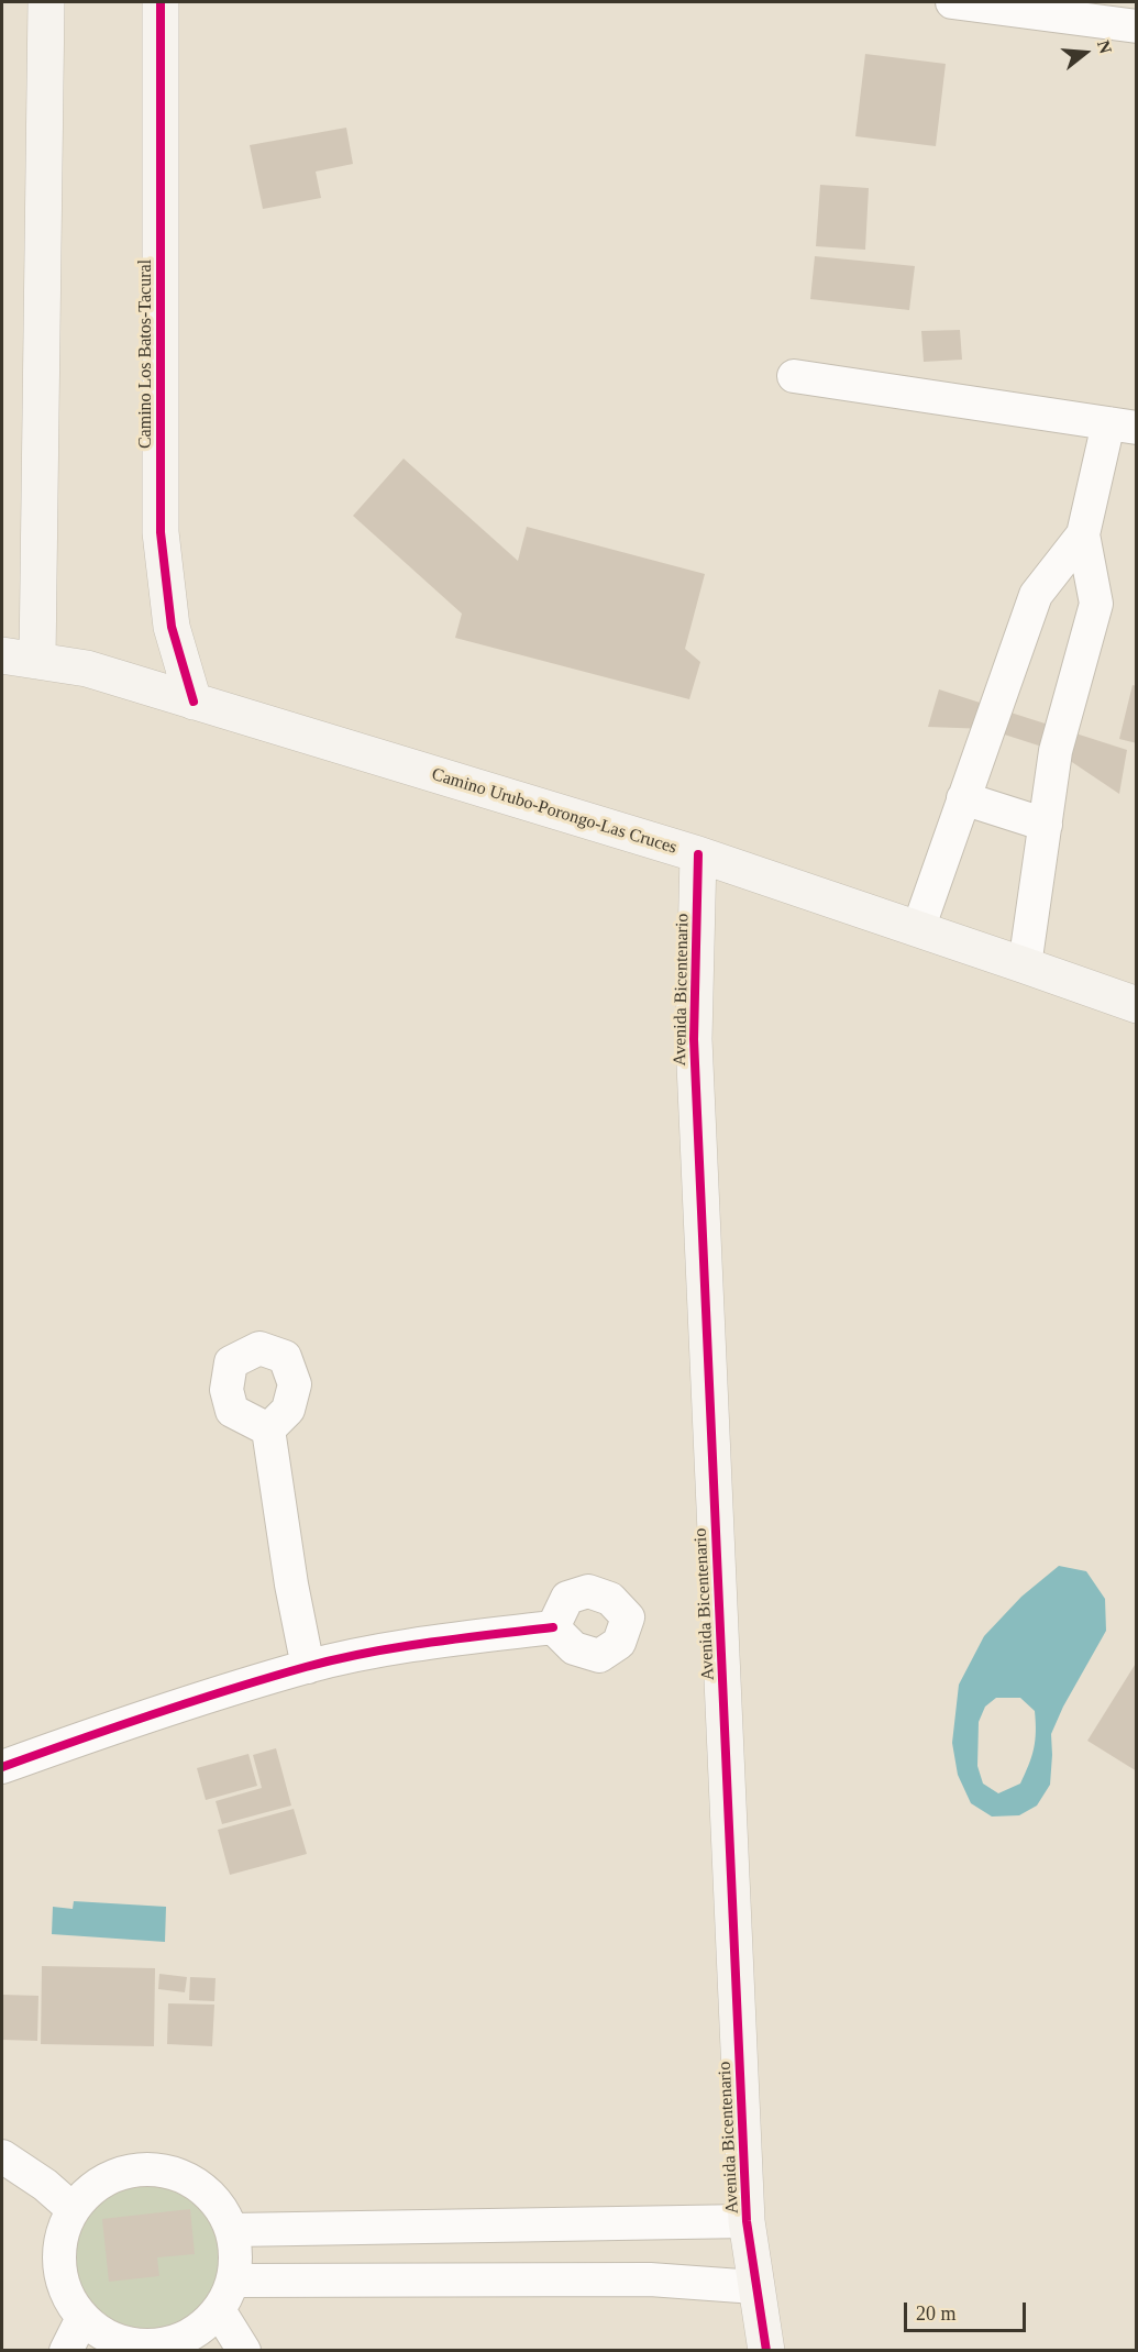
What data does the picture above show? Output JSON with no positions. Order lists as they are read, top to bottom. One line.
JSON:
{"streets":{"street":["Camino Los Batos-Tacural","Camino Urubo-Porongo-Las Cruces","Avenida Bicentenario"]},"crossings":[["Camino Los Batos-Tacural","Camino Urubo-Porongo-Las Cruces"],["Camino Urubo-Porongo-Las Cruces","Avenida Bicentenario"]],"scale_bar":"20 m","north":"right"}
